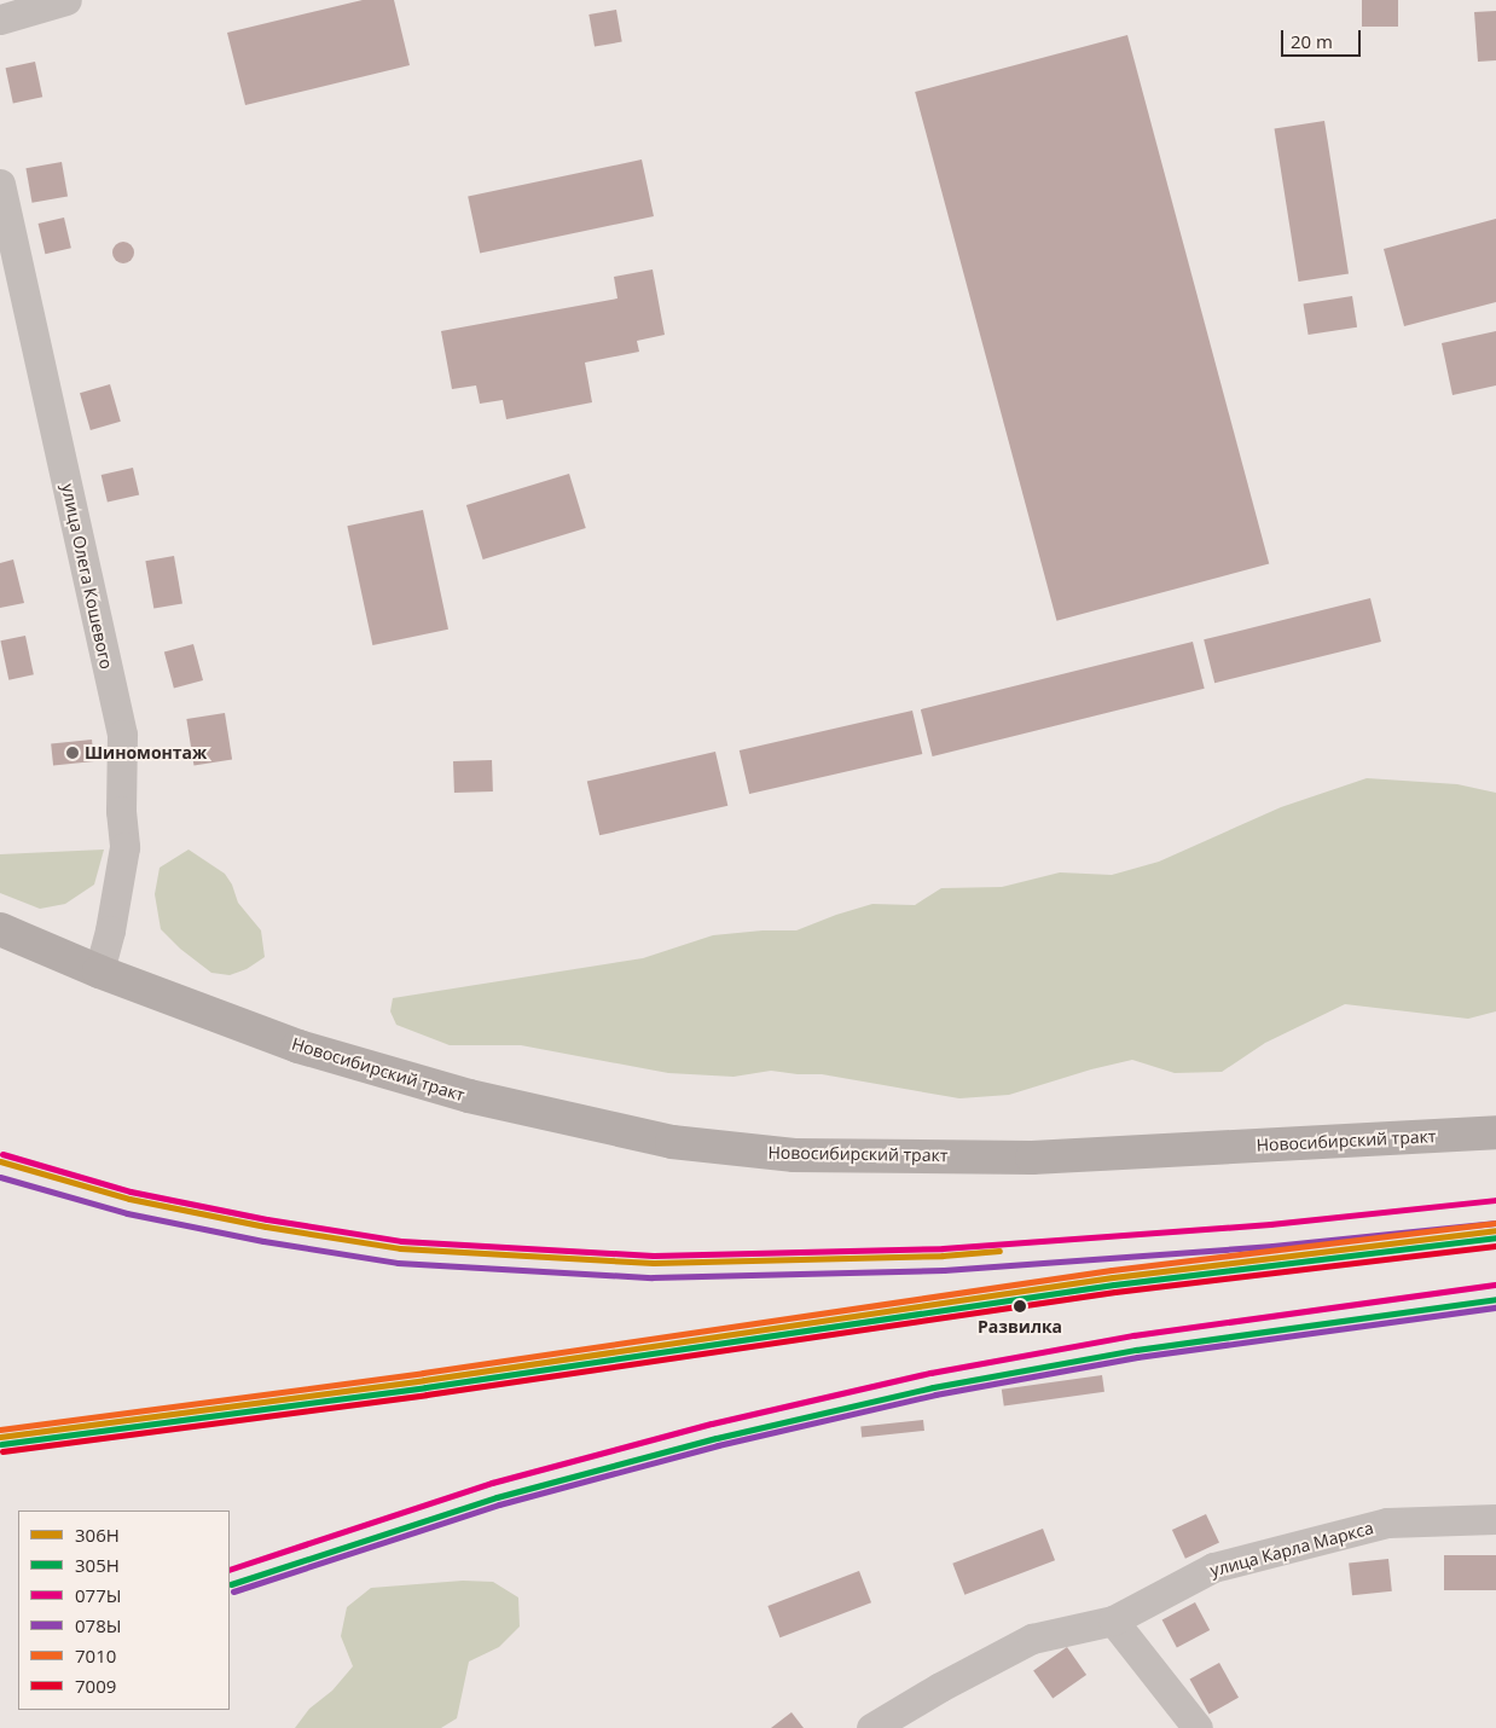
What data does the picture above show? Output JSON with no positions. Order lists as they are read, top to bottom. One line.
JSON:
{"streets":{"main road":["Новосибирский тракт"],"street":["улица Олега Кошевого","улица Карла Маркса"]},"crossings":[["улица Олега Кошевого","Новосибирский тракт"]],"places":["Шиномонтаж","Развилка"],"lines":["transit line 077Ы","transit line 306Н","transit line 078Ы","transit line 7010","transit line 305Н","transit line 7009"],"legend":["306Н","305Н","077Ы","078Ы","7010","7009"],"scale_bar":"20 m"}
